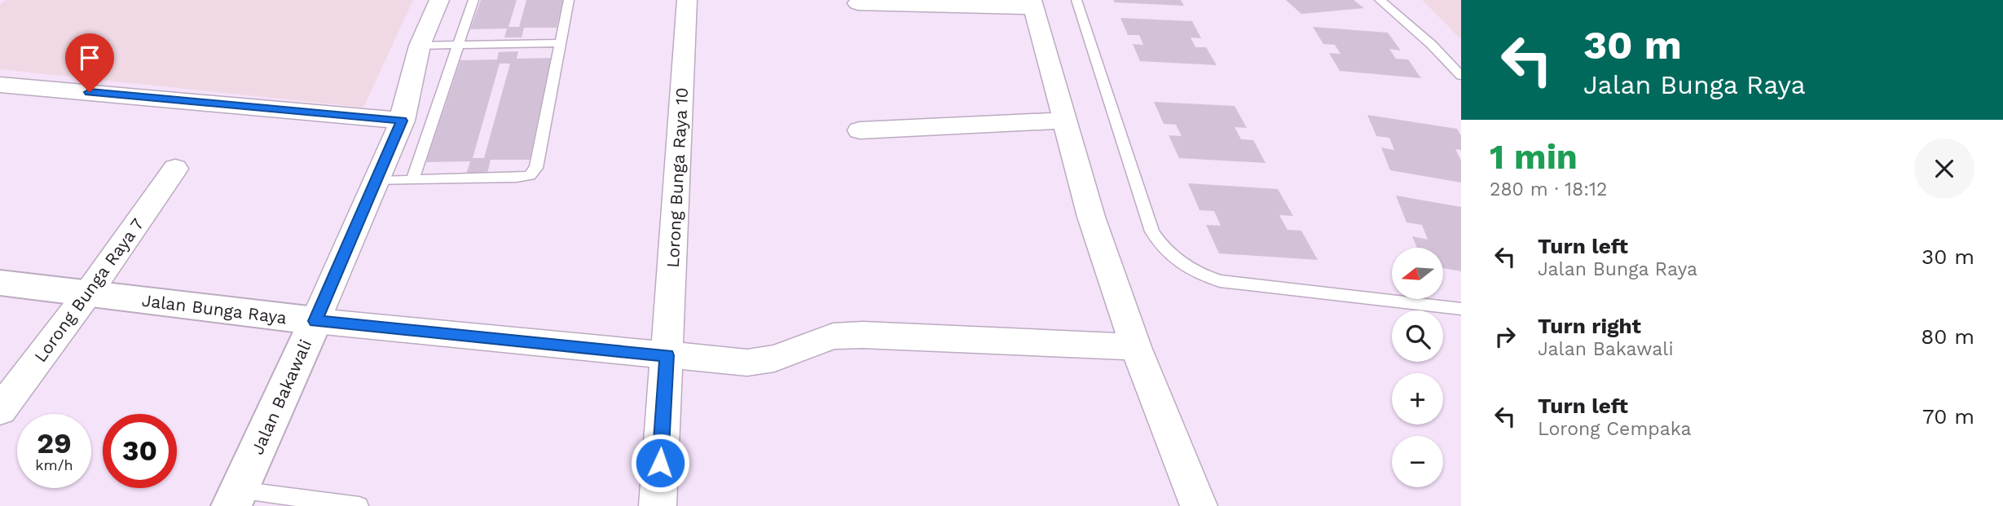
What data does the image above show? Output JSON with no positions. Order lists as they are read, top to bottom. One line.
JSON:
{"streets":{"street":["Lorong Bunga Raya 10","Lorong Bunga Raya 7","Jalan Bunga Raya","Jalan Bakawali"]},"crossings":[["Lorong Bunga Raya 10","Jalan Bunga Raya"],["Lorong Bunga Raya 7","Jalan Bunga Raya"],["Jalan Bunga Raya","Jalan Bakawali"]],"north":"left","page":{"turn":["30 m","Jalan Bunga Raya"],"heading":["1 min","280 m · 18:12"],"list":[{"name":"Turn left","note":"Jalan Bunga Raya","value":"30 m"},{"name":"Turn right","note":"Jalan Bakawali","value":"80 m"},{"name":"Turn left","note":"Lorong Cempaka","value":"70 m"}],"map_buttons":["+","−"],"speed":"29 km/h","limit":"30"}}
